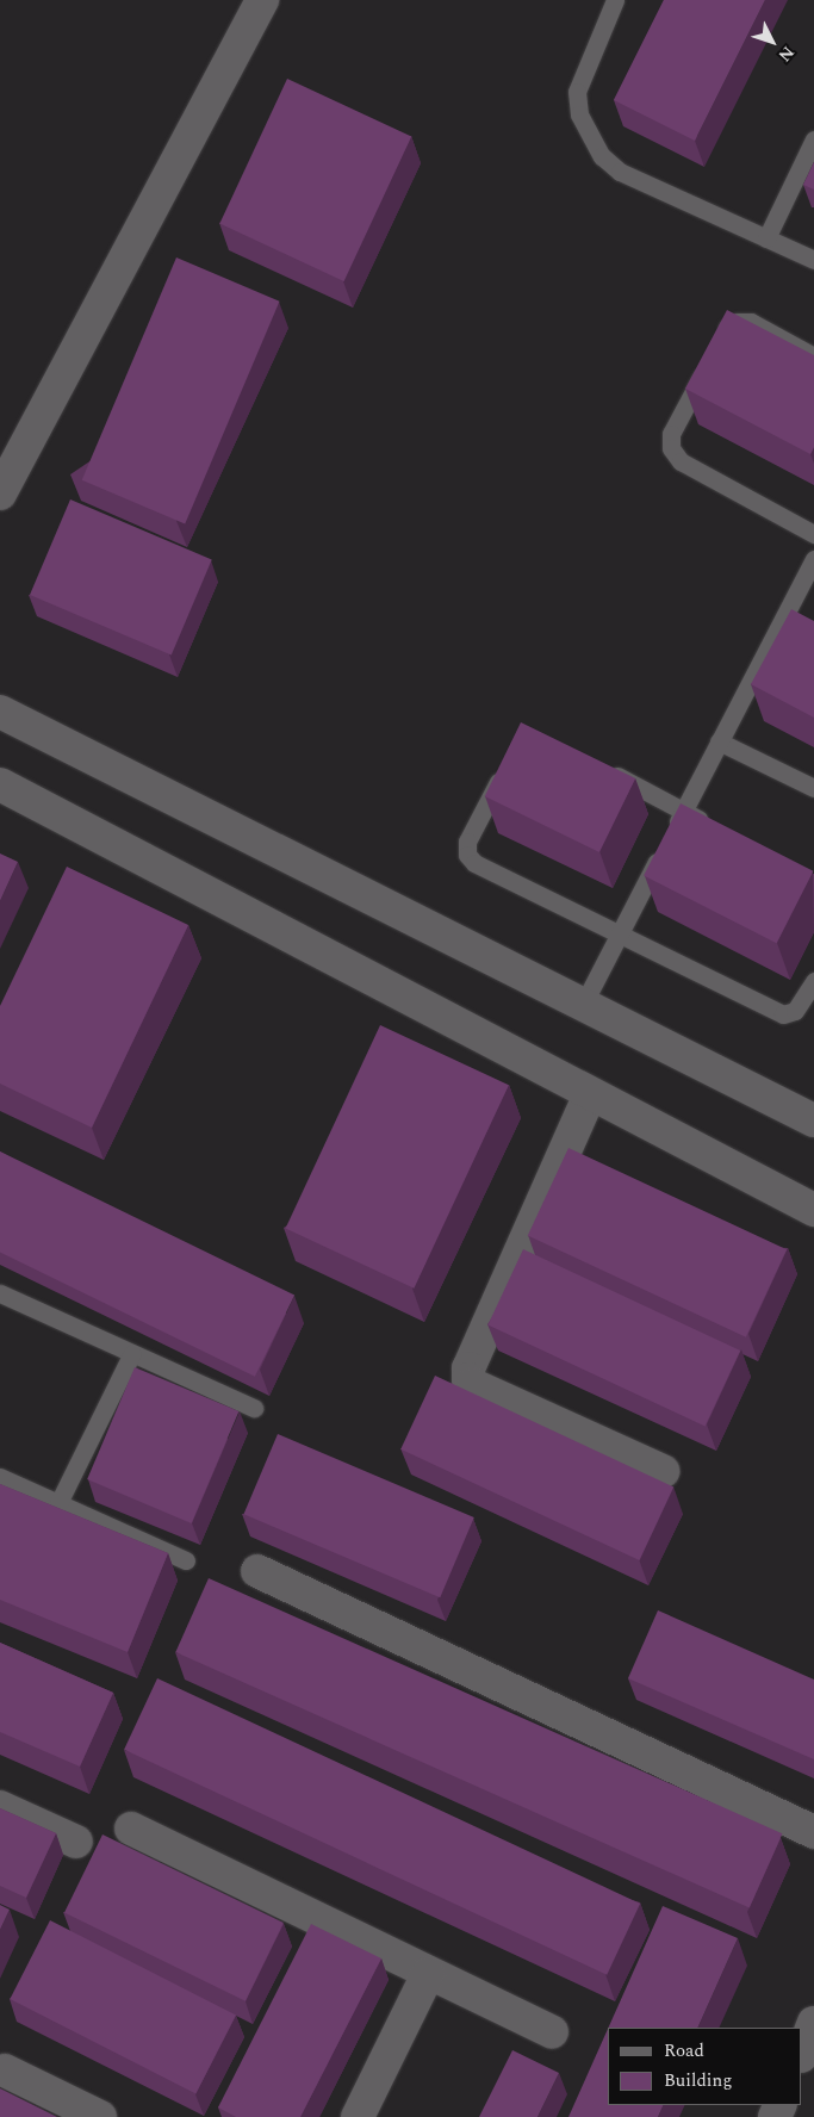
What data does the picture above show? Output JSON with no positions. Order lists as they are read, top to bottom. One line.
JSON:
{"legend":["Road","Building"],"north":"bottom right"}
